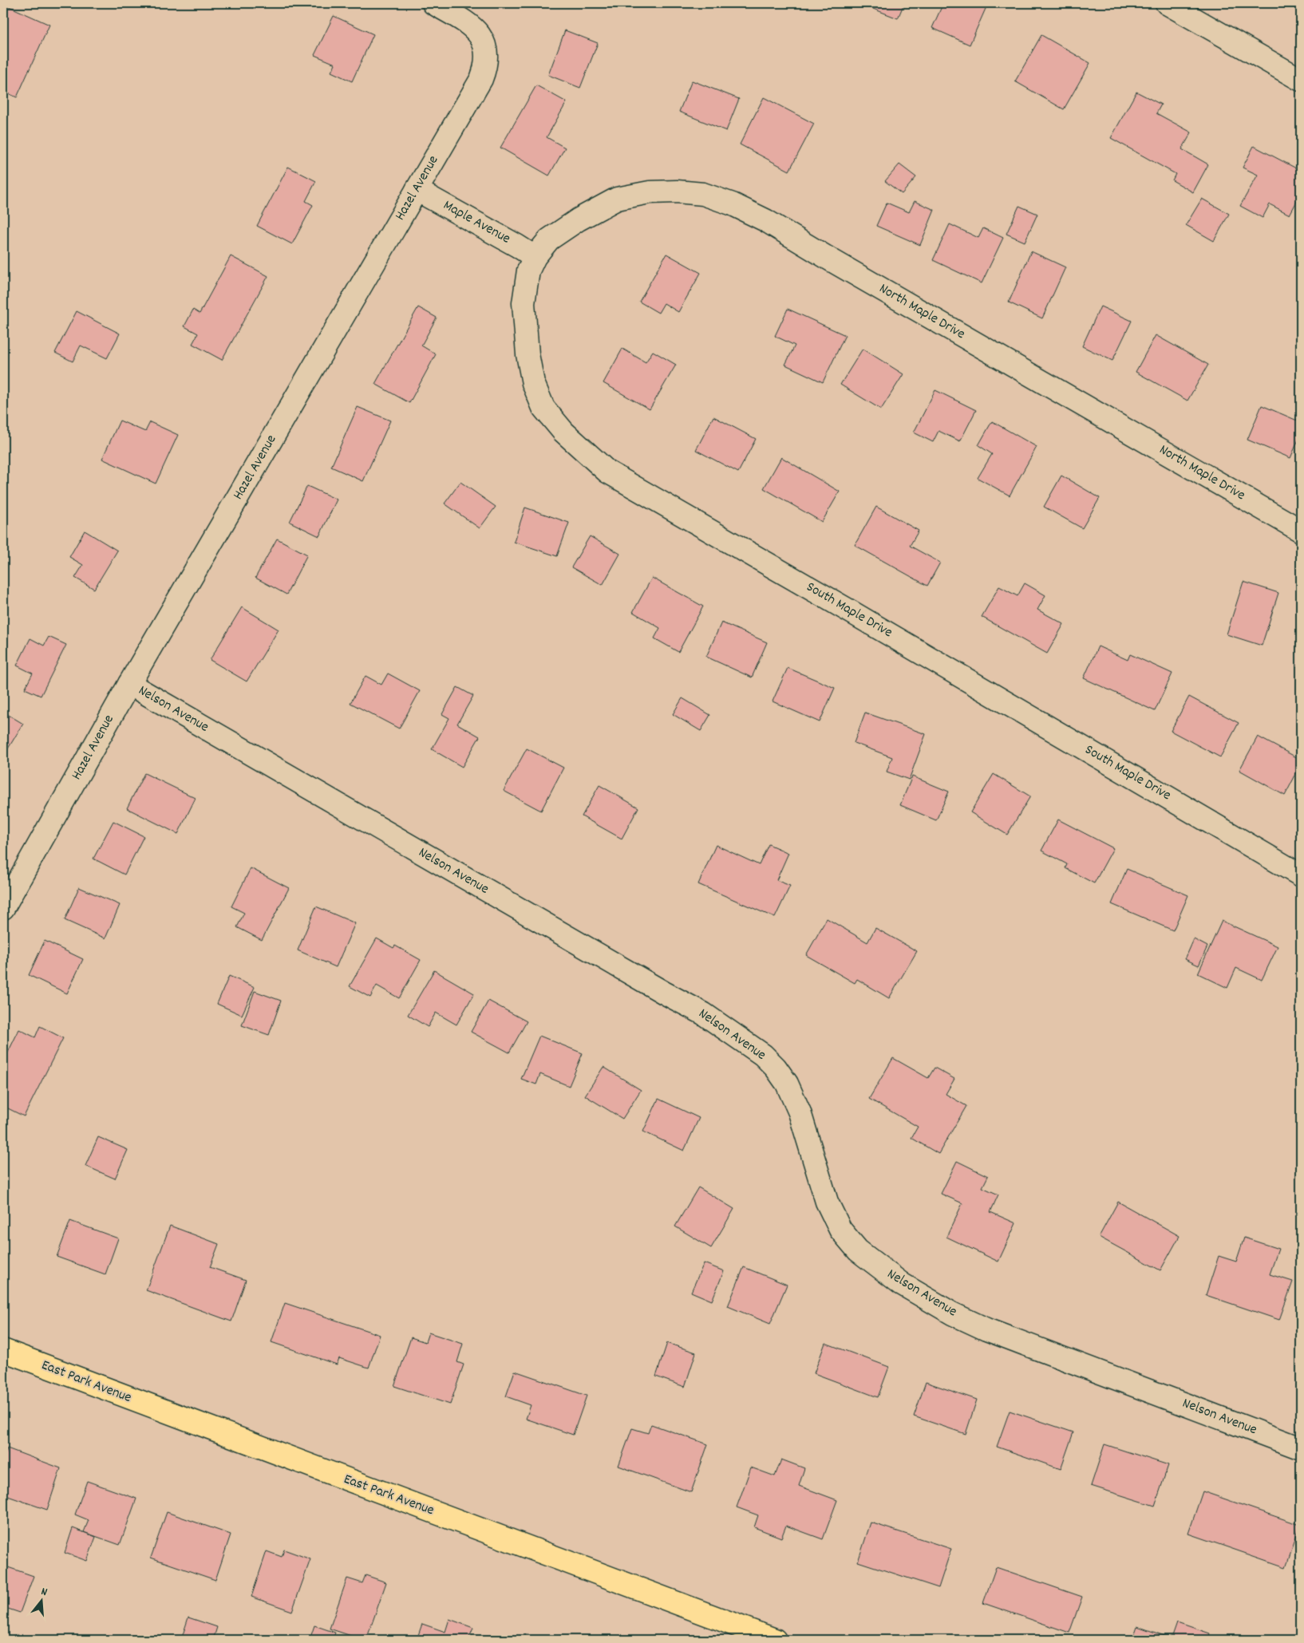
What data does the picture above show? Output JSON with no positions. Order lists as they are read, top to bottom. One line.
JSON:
{"streets":{"main road":["East Park Avenue"],"street":["Hazel Avenue","Maple Avenue","North Maple Drive","South Maple Drive","Nelson Avenue"]},"crossings":[["Hazel Avenue","Maple Avenue"],["Hazel Avenue","Nelson Avenue"],["Maple Avenue","North Maple Drive"],["Maple Avenue","South Maple Drive"],["North Maple Drive","South Maple Drive"]],"north":"top"}
